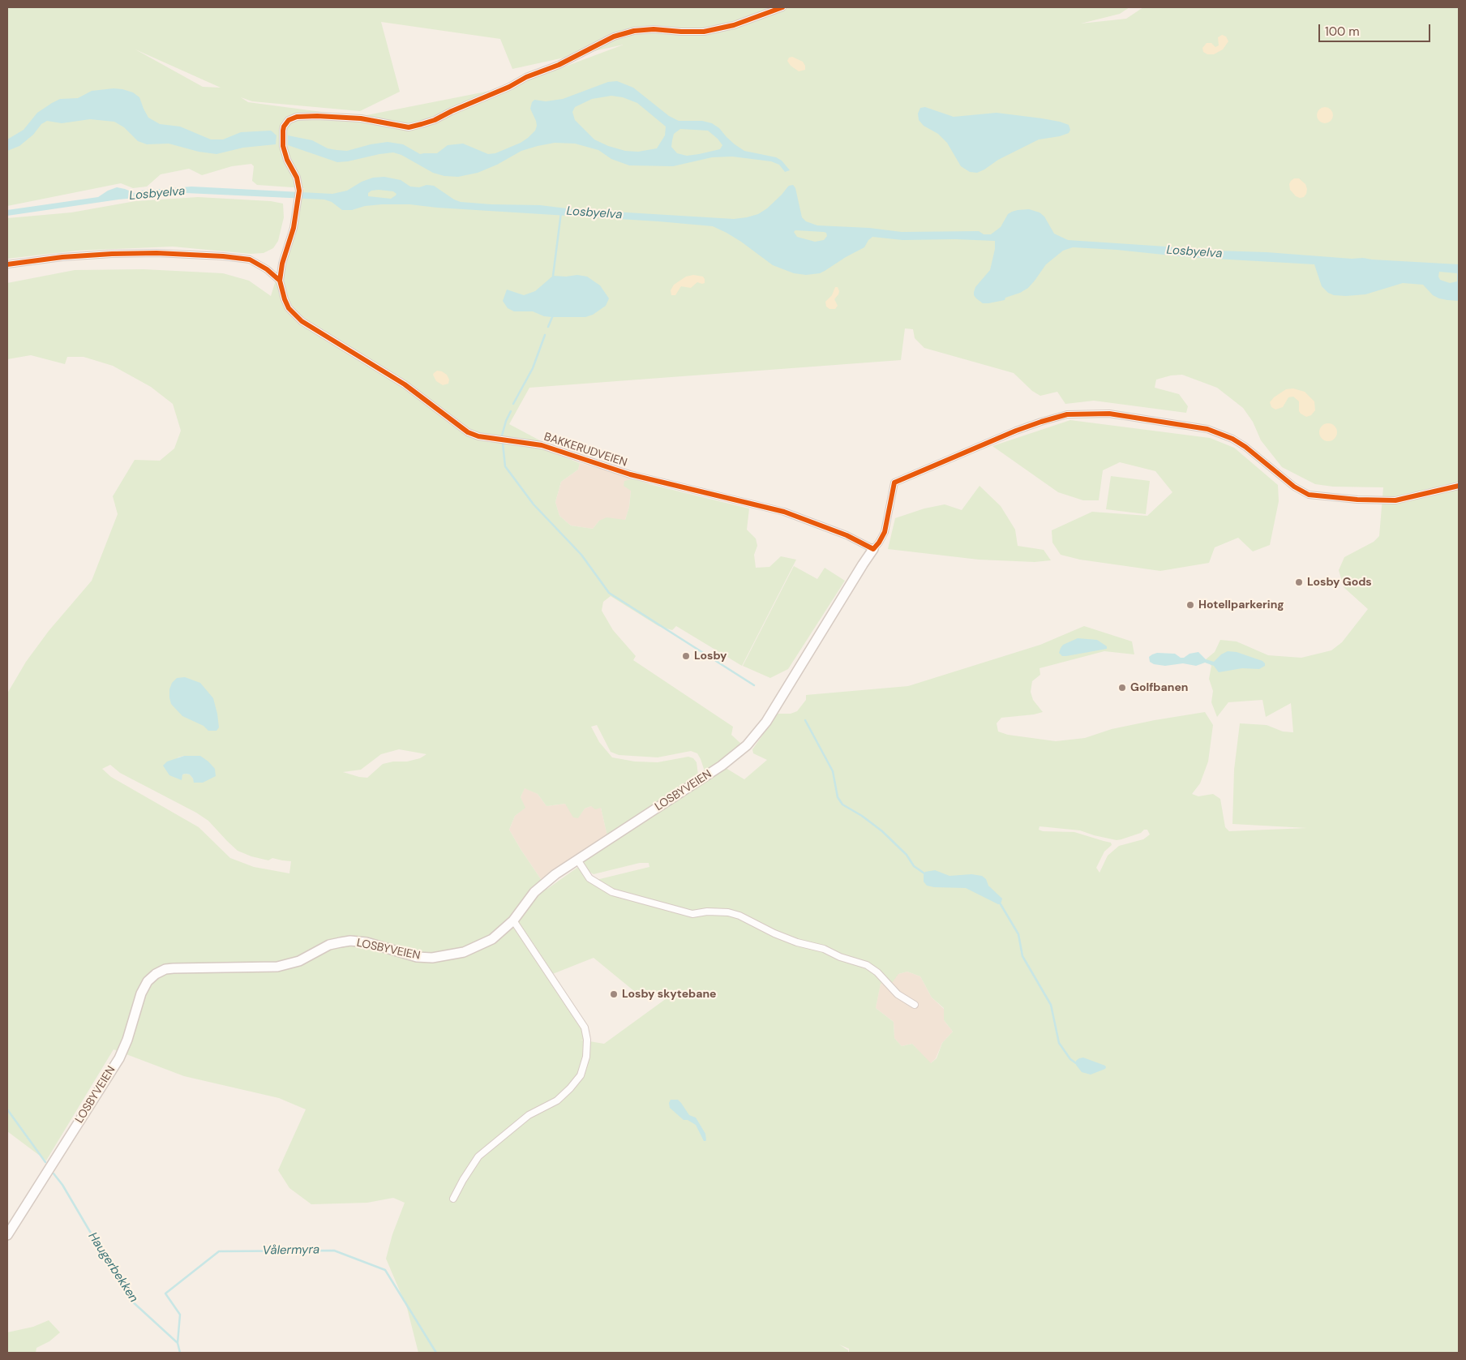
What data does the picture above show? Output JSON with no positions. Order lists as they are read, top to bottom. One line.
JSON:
{"streets":{"main road":["LOSBYVEIEN"],"street":["BAKKERUDVEIEN"]},"crossings":[["BAKKERUDVEIEN","LOSBYVEIEN"]],"water":["Losbyelva","Vålermyra","Haugerbekken"],"places":["Losby Gods","Hotellparkering","Losby","Golfbanen","Losby skytebane"],"scale_bar":"100 m"}
